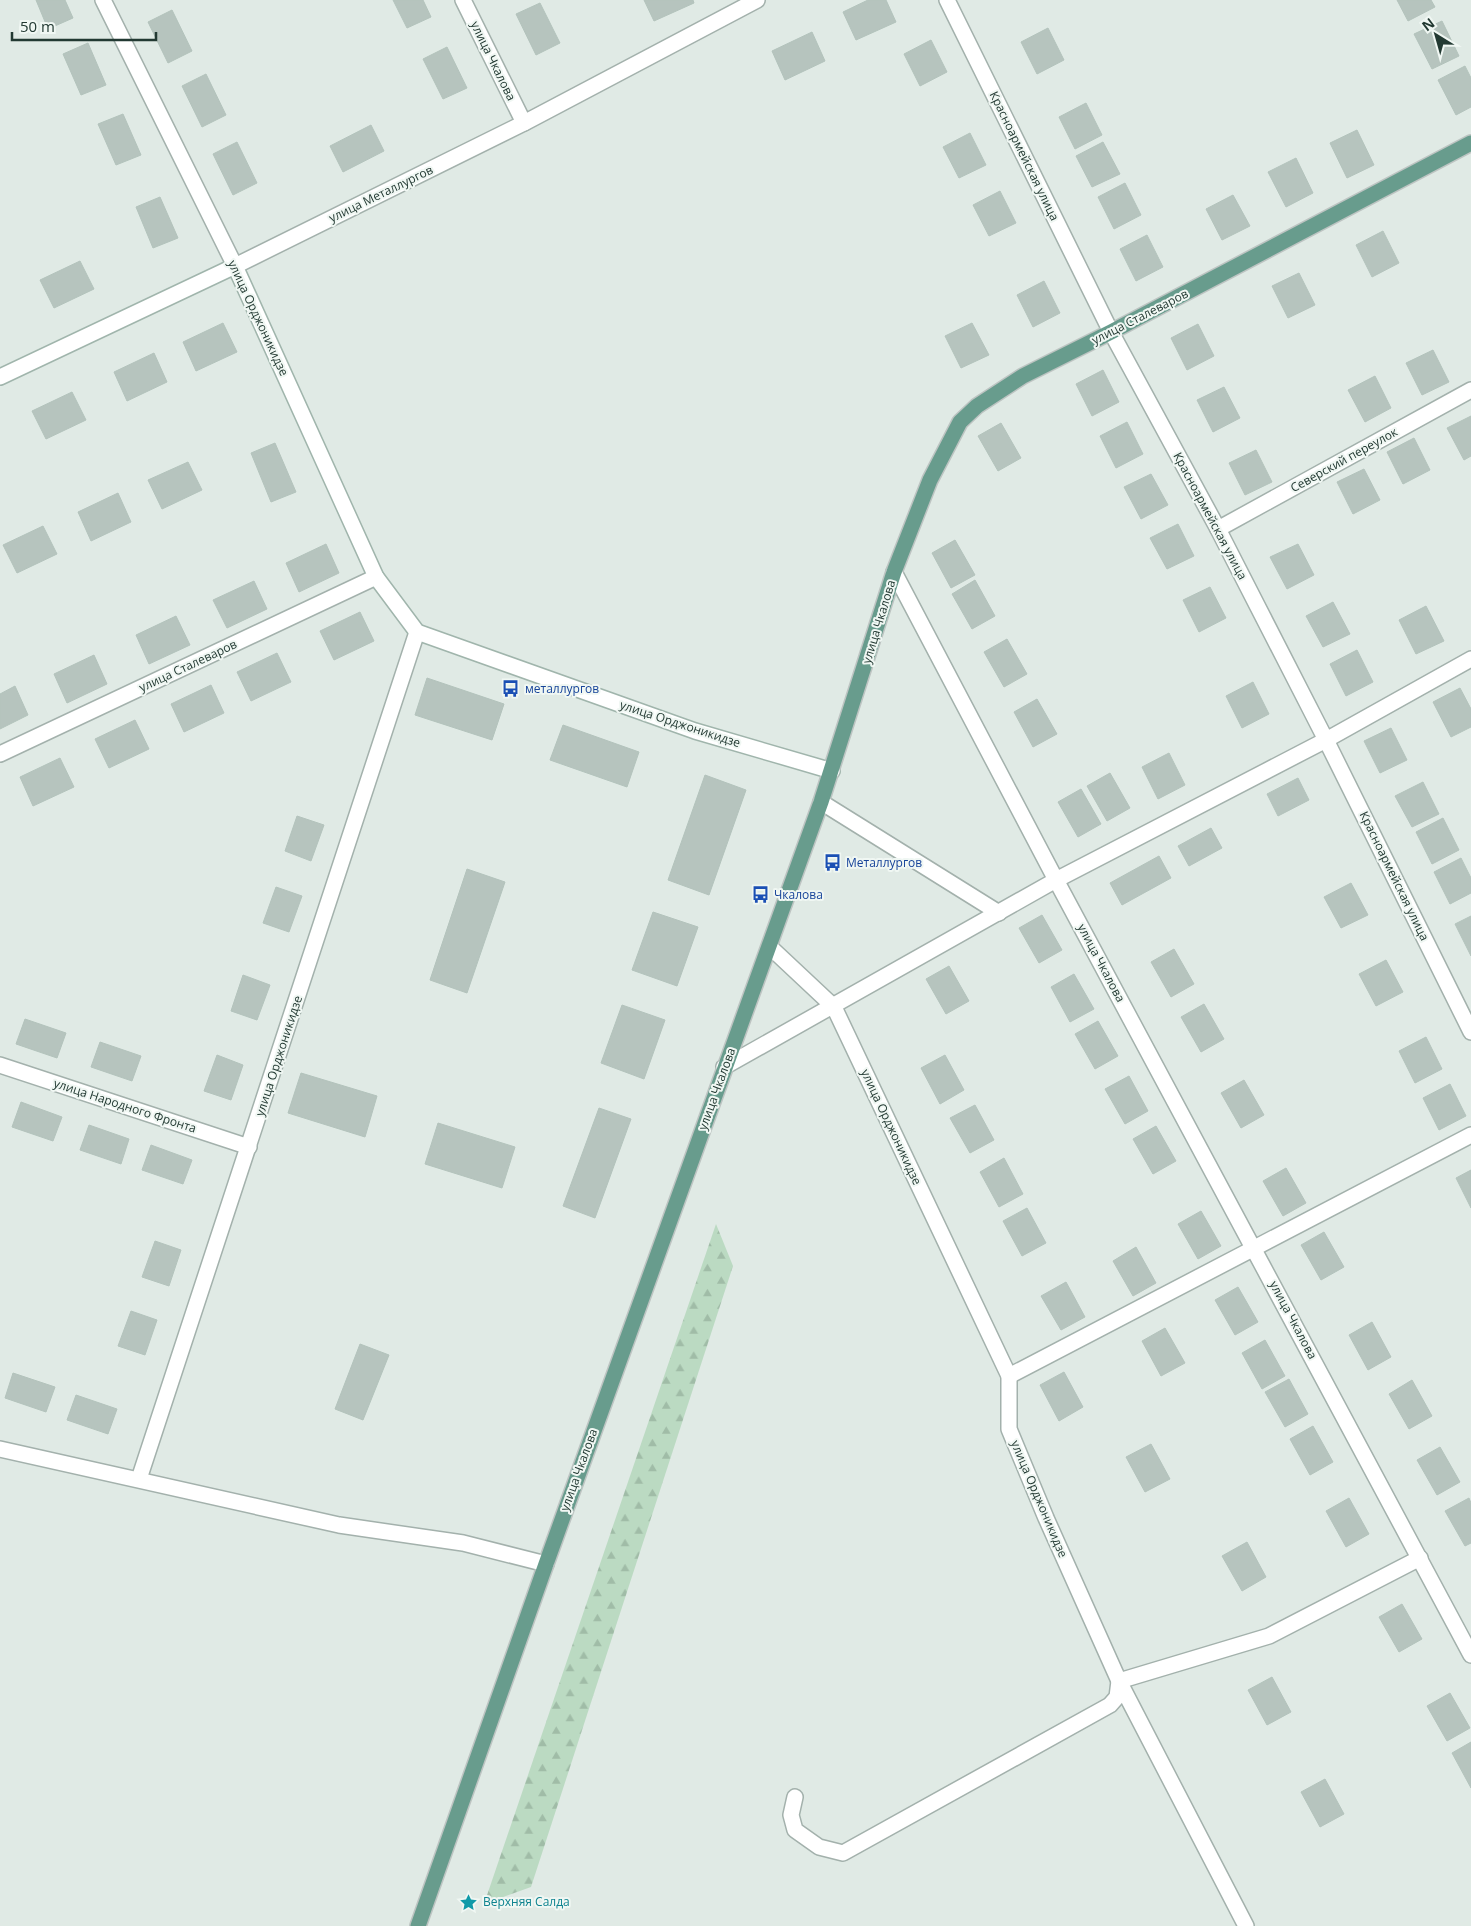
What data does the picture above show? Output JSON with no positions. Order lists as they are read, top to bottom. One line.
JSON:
{"streets":{"main road":["улица Чкалова","улица Сталеваров"],"street":["Красноармейская улица","улица Металлургов","улица Орджоникидзе","Северский переулок","улица Народного Фронта"]},"crossings":[["улица Чкалова","улица Металлургов"],["улица Чкалова","улица Сталеваров"],["улица Чкалова","улица Орджоникидзе"],["Красноармейская улица","улица Сталеваров"],["Красноармейская улица","Северский переулок"],["улица Металлургов","улица Орджоникидзе"],["улица Сталеваров","улица Орджоникидзе"],["улица Орджоникидзе","улица Народного Фронта"]],"places":{"bus stop":["металлургов","Металлургов","Чкалова"],"place":["Верхняя Салда"]},"scale_bar":"50 m","north":"top left"}
